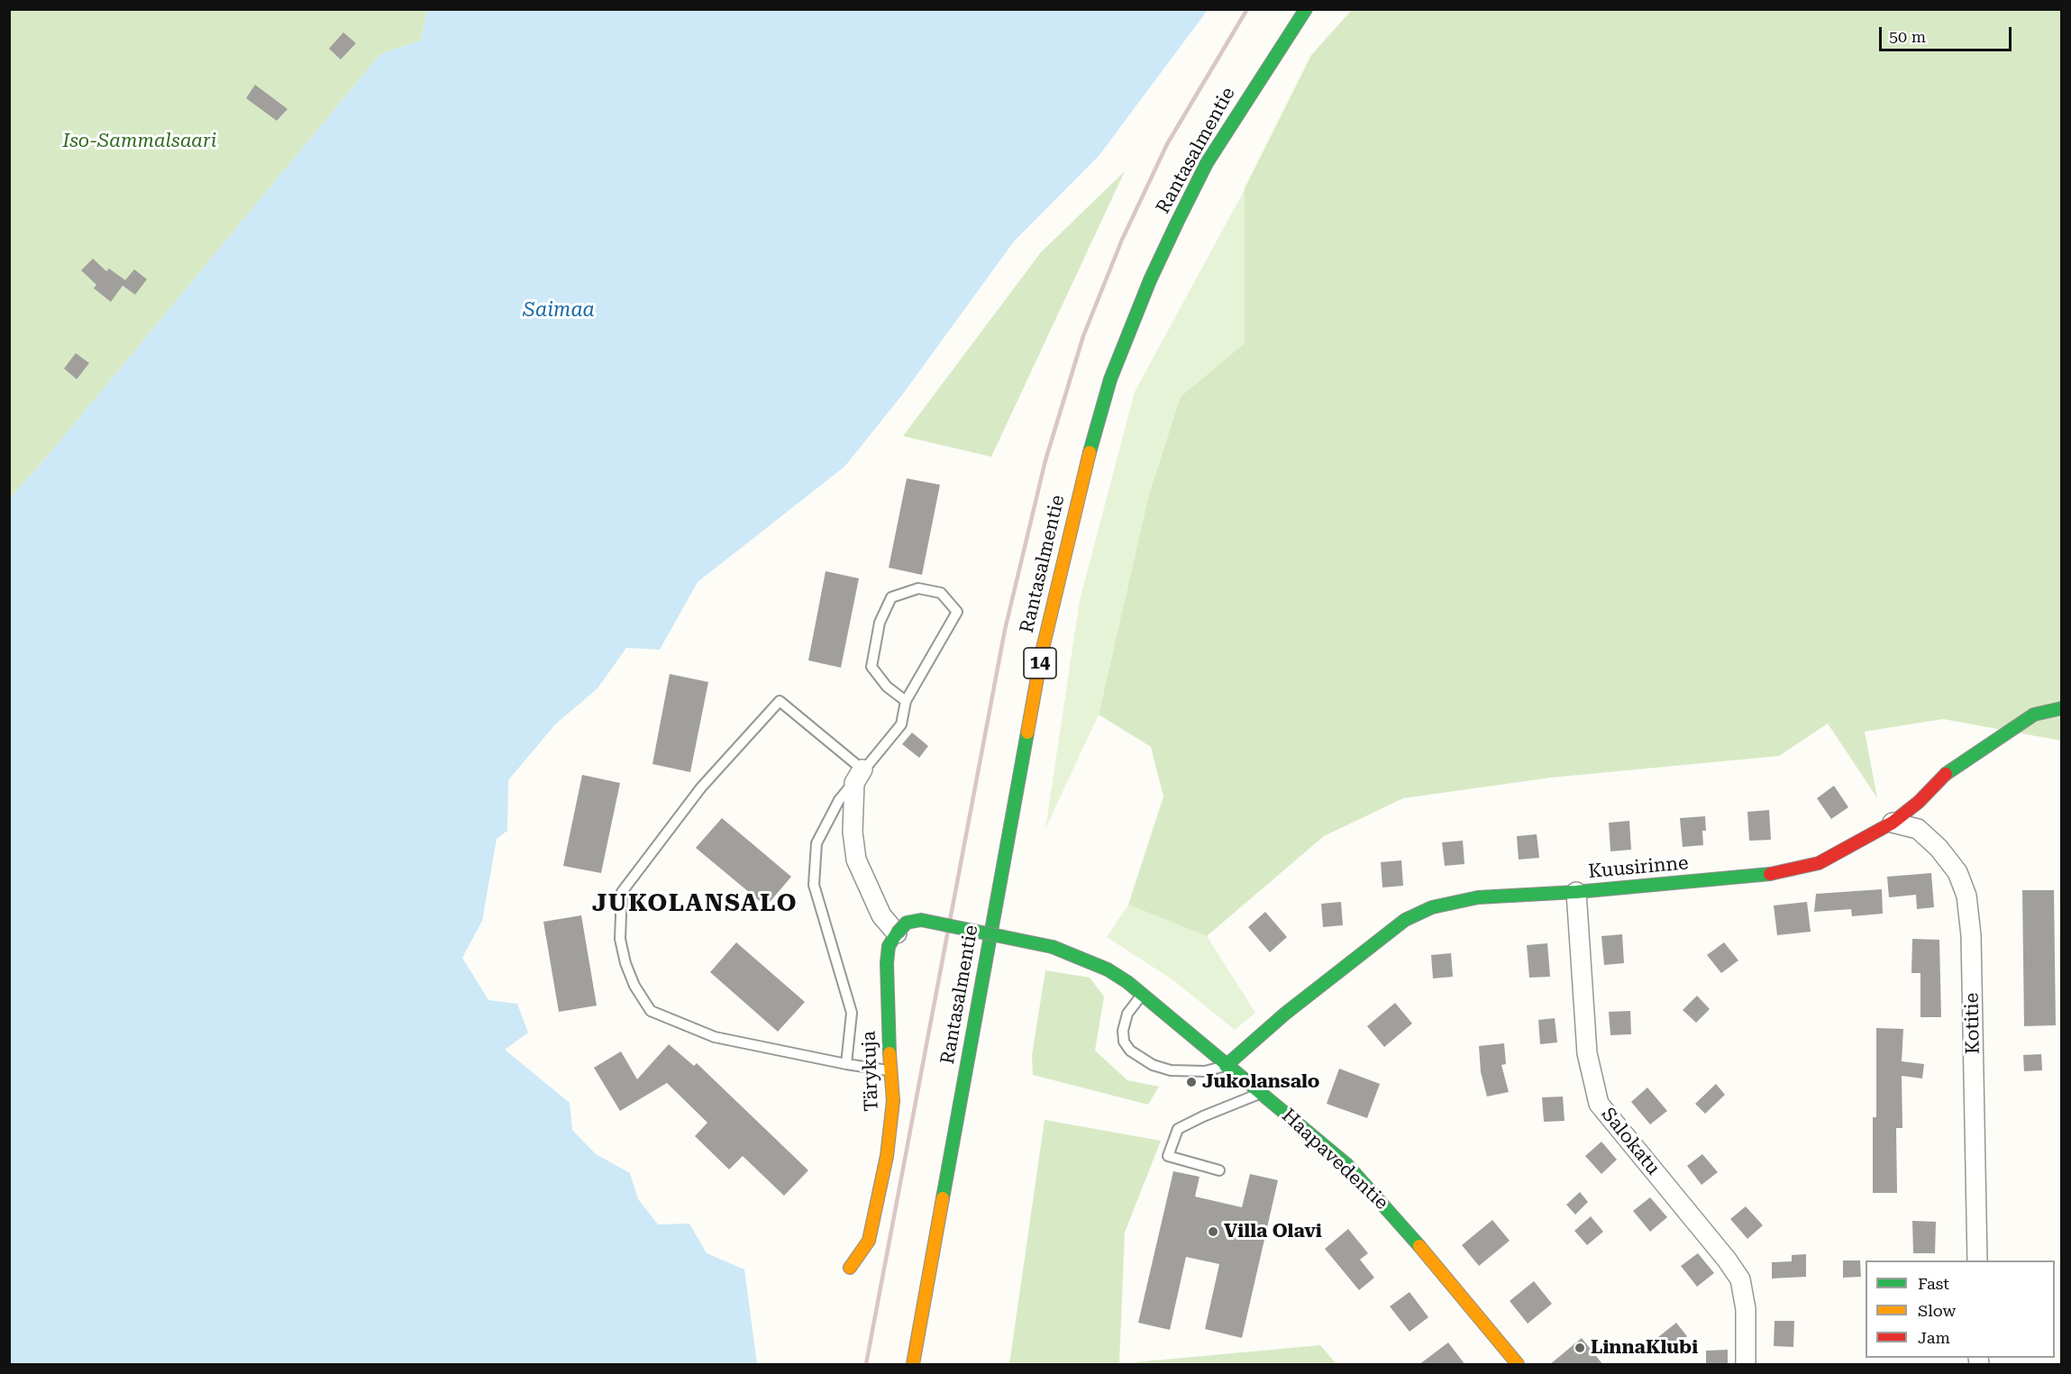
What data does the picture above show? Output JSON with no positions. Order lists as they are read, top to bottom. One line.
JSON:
{"streets":{"main road":["Rantasalmentie","14","Kuusirinne","Tärykuja","Haapavedentie"],"street":["Kotitie","Salokatu"]},"crossings":[["Kuusirinne","Kotitie"],["Kuusirinne","Salokatu"],["Kuusirinne","Haapavedentie"],["Tärykuja","Haapavedentie"]],"districts":["JUKOLANSALO"],"water":["Saimaa"],"parks":["Iso-Sammalsaari"],"places":["Jukolansalo","Villa Olavi","LinnaKlubi"],"legend":["Fast","Slow","Jam"],"scale_bar":"50 m"}
